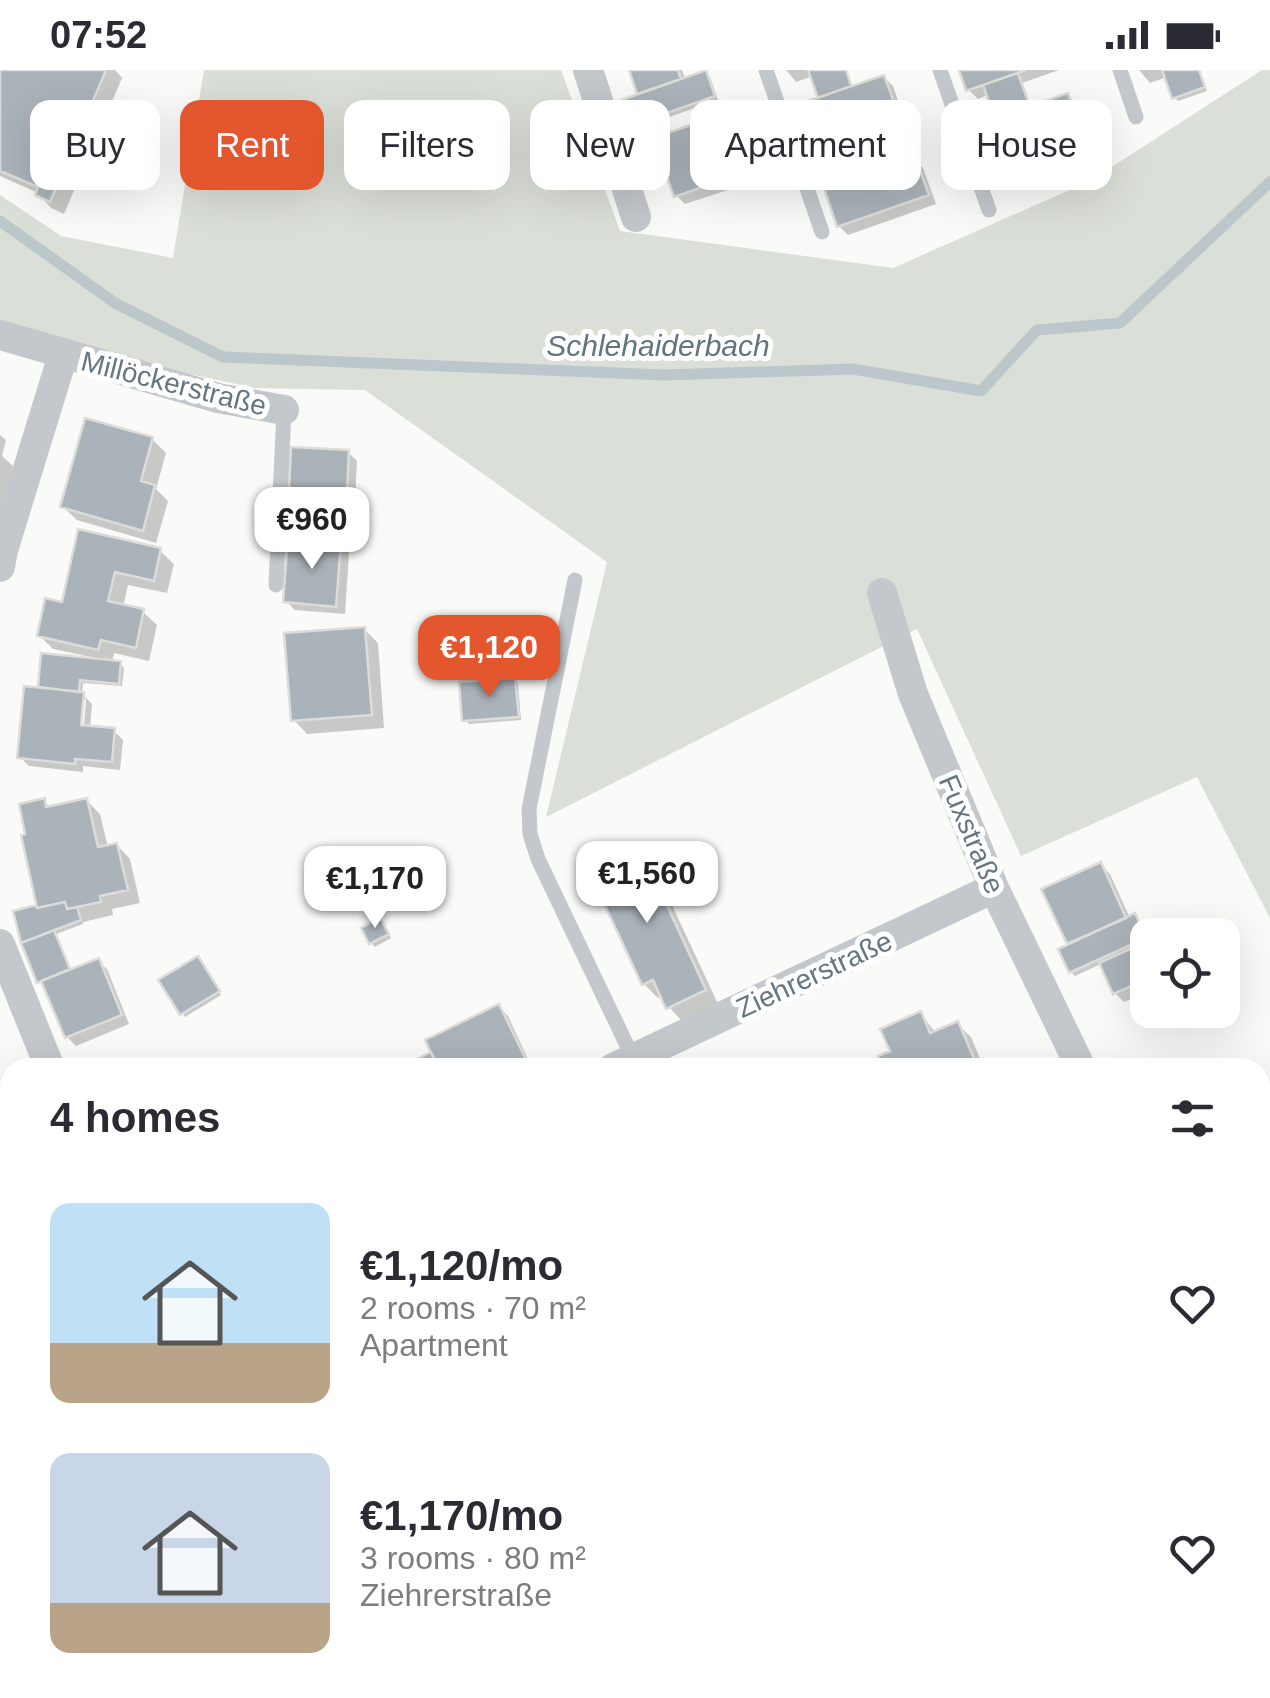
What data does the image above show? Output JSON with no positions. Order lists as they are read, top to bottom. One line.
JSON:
{"streets":{"street":["Millöckerstraße","Fuxstraße","Ziehrerstraße"]},"crossings":[["Fuxstraße","Ziehrerstraße"]],"water":["Schlehaiderbach"],"page":{"status":"07:52","chip":["Buy","Rent","Filters","New","Apartment","House"],"price":["€960","€1,120","€1,560","€1,170"],"heading":"4 homes","list":[{"name":"€1,120/mo","note":"2 rooms · 70 m² · Apartment"},{"name":"€1,170/mo","note":"3 rooms · 80 m² · Ziehrerstraße"}]}}
